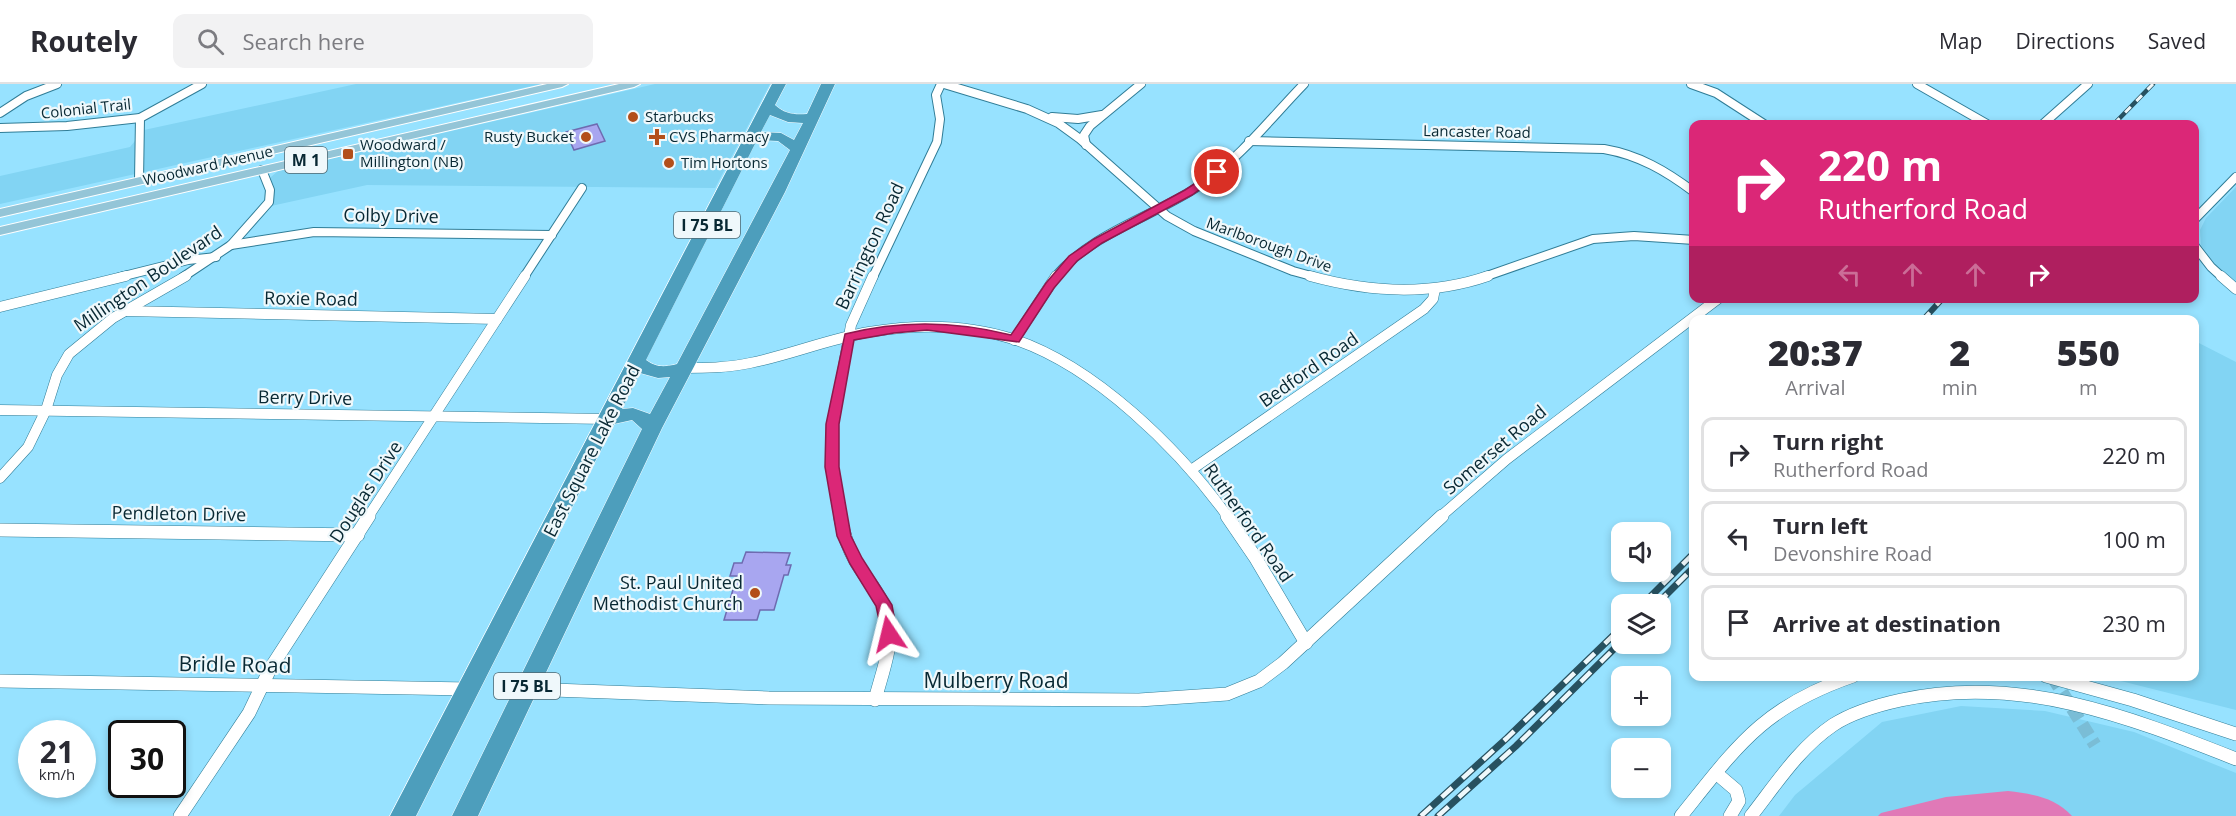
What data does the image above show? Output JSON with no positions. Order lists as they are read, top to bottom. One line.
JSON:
{"streets":{"highway":["I 75 BL","East Square Lake Road"],"main road":["M 1","Woodward Avenue"],"street":["Colonial Trail","Lancaster Road","Colby Drive","Marlborough Drive","Barrington Road","Millington Boulevard","Roxie Road","Bedford Road","Berry Drive","Somerset Road","Douglas Drive","Pendleton Drive","Rutherford Road","Bridle Road","Mulberry Road"]},"crossings":[["Woodward Avenue","Millington Boulevard"],["Colby Drive","Millington Boulevard"],["Colby Drive","Douglas Drive"],["I 75 BL","Rutherford Road"],["I 75 BL","Mulberry Road"],["Marlborough Drive","Barrington Road"],["Marlborough Drive","Bedford Road"],["Barrington Road","Rutherford Road"],["Barrington Road","Mulberry Road"],["Millington Boulevard","Roxie Road"],["Millington Boulevard","Berry Drive"],["Roxie Road","Douglas Drive"],["Bedford Road","Rutherford Road"],["Berry Drive","East Square Lake Road"],["Berry Drive","Douglas Drive"],["Somerset Road","Rutherford Road"],["Somerset Road","Mulberry Road"],["East Square Lake Road","Bridle Road"],["Douglas Drive","Pendleton Drive"],["Douglas Drive","Bridle Road"],["Rutherford Road","Mulberry Road"]],"places":{"other":["Starbucks","Rusty Bucket","Tim Hortons","St. Paul United Methodist Church"],"health":["CVS Pharmacy"],"transit":["Woodward / Millington (NB)"]},"page":{"header":"Routely","search":"Search here","nav":["Map","Directions","Saved"],"turn":["220 m","Rutherford Road"],"eta":["20:37","Arrival","2","min","550","m"],"list":[{"name":"Turn right","note":"Rutherford Road","value":"220 m"},{"name":"Turn left","note":"Devonshire Road","value":"100 m"},{"name":"Arrive at destination","value":"230 m"}],"map_buttons":["+","−"],"speed":"21 km/h","limit":"30"}}
